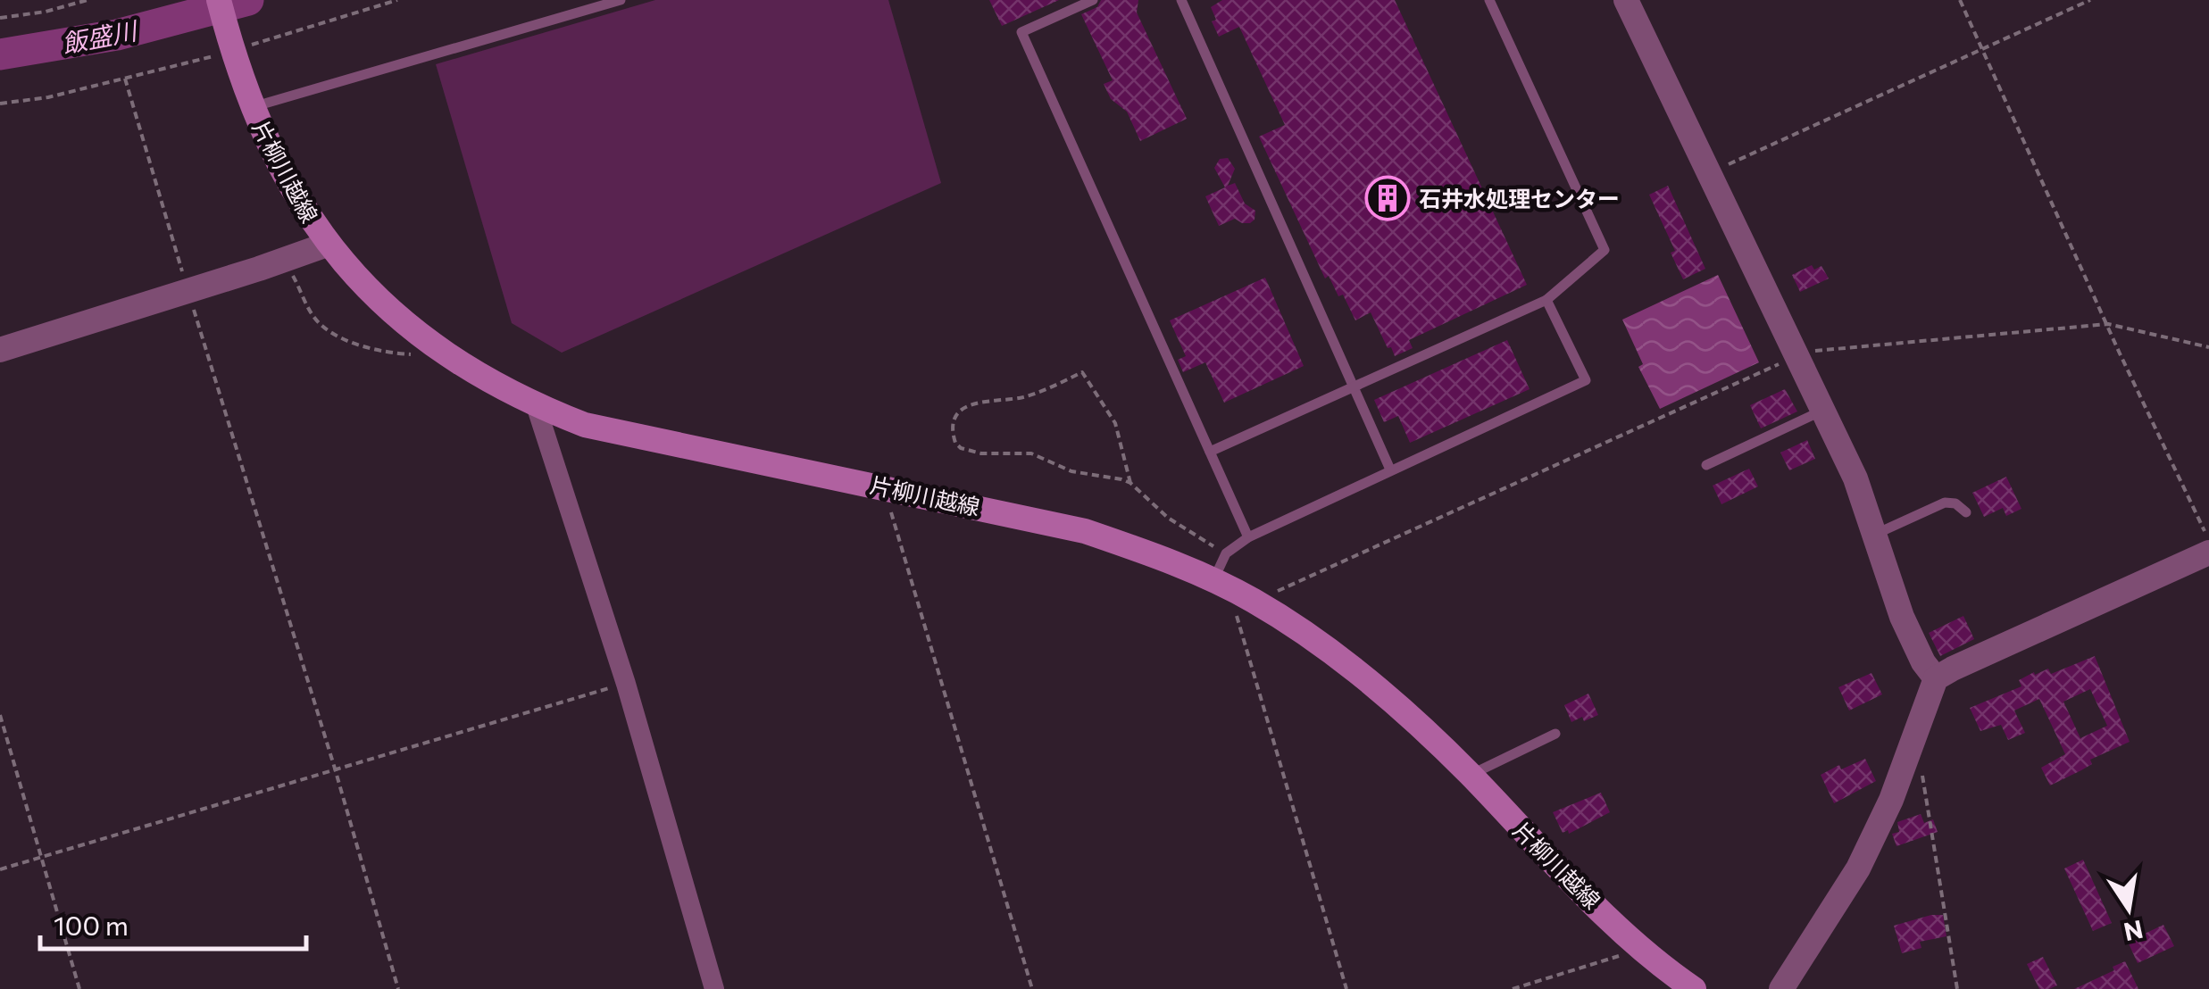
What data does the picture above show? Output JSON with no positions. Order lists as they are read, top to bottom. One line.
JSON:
{"streets":{"main road":["片柳川越線"]},"water":["飯盛川"],"places":{"building":["石井水処理センター"]},"scale_bar":"100 m","north":"bottom"}
